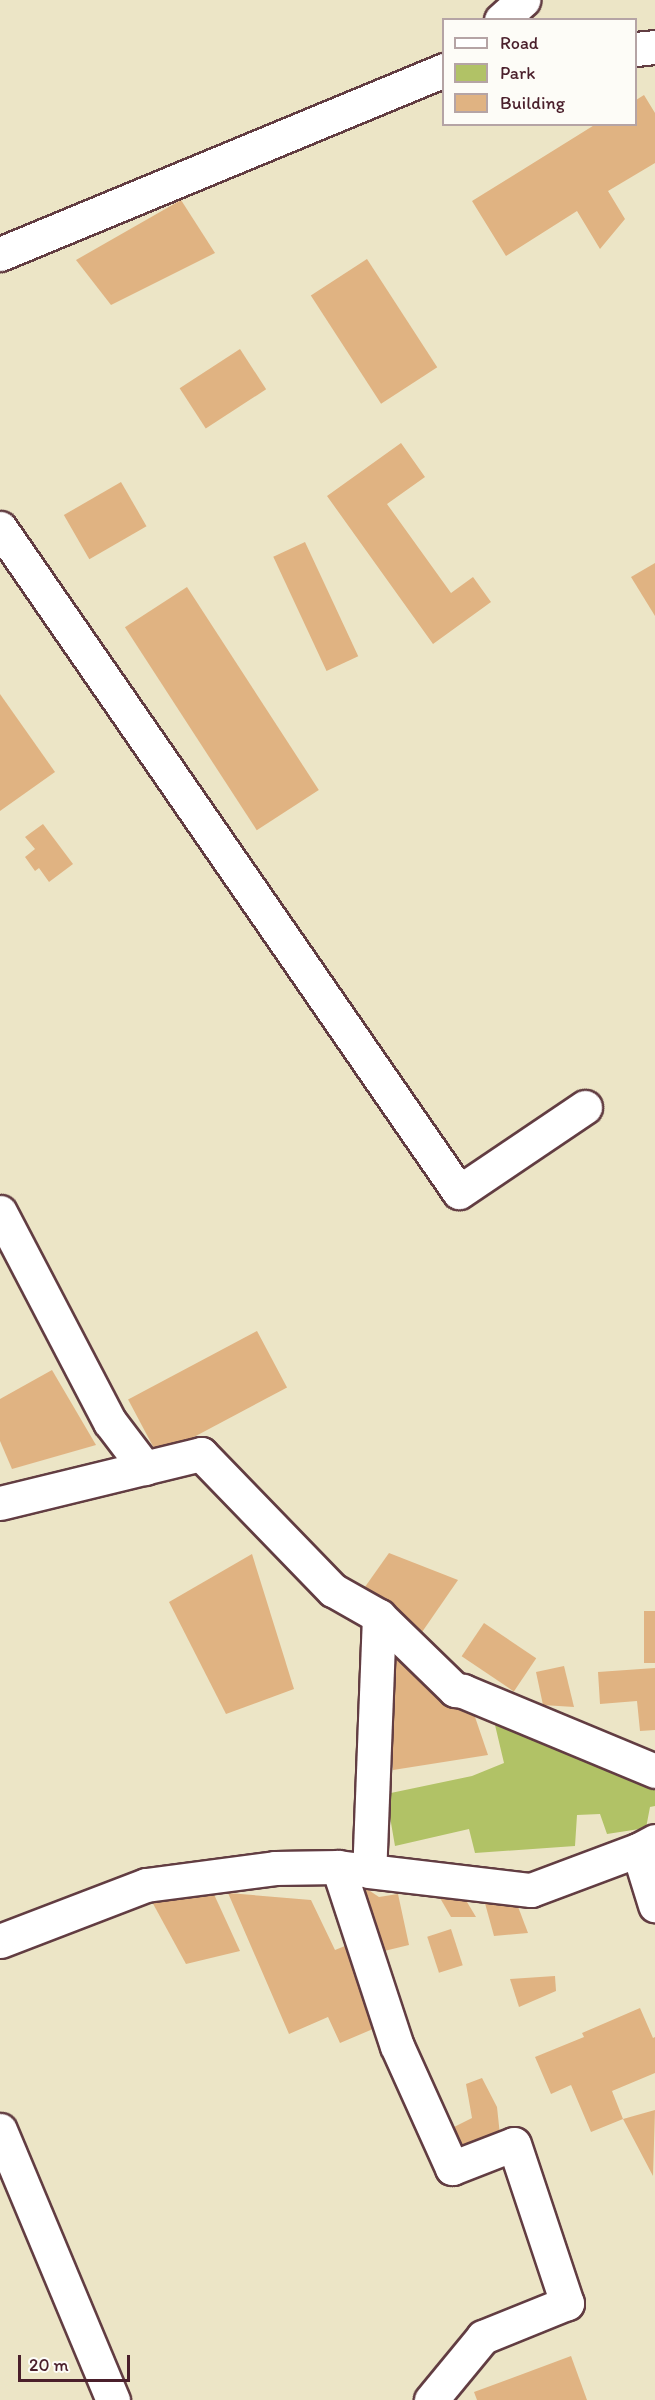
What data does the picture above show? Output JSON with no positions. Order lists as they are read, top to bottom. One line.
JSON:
{"legend":["Road","Park","Building"],"scale_bar":"20 m"}
